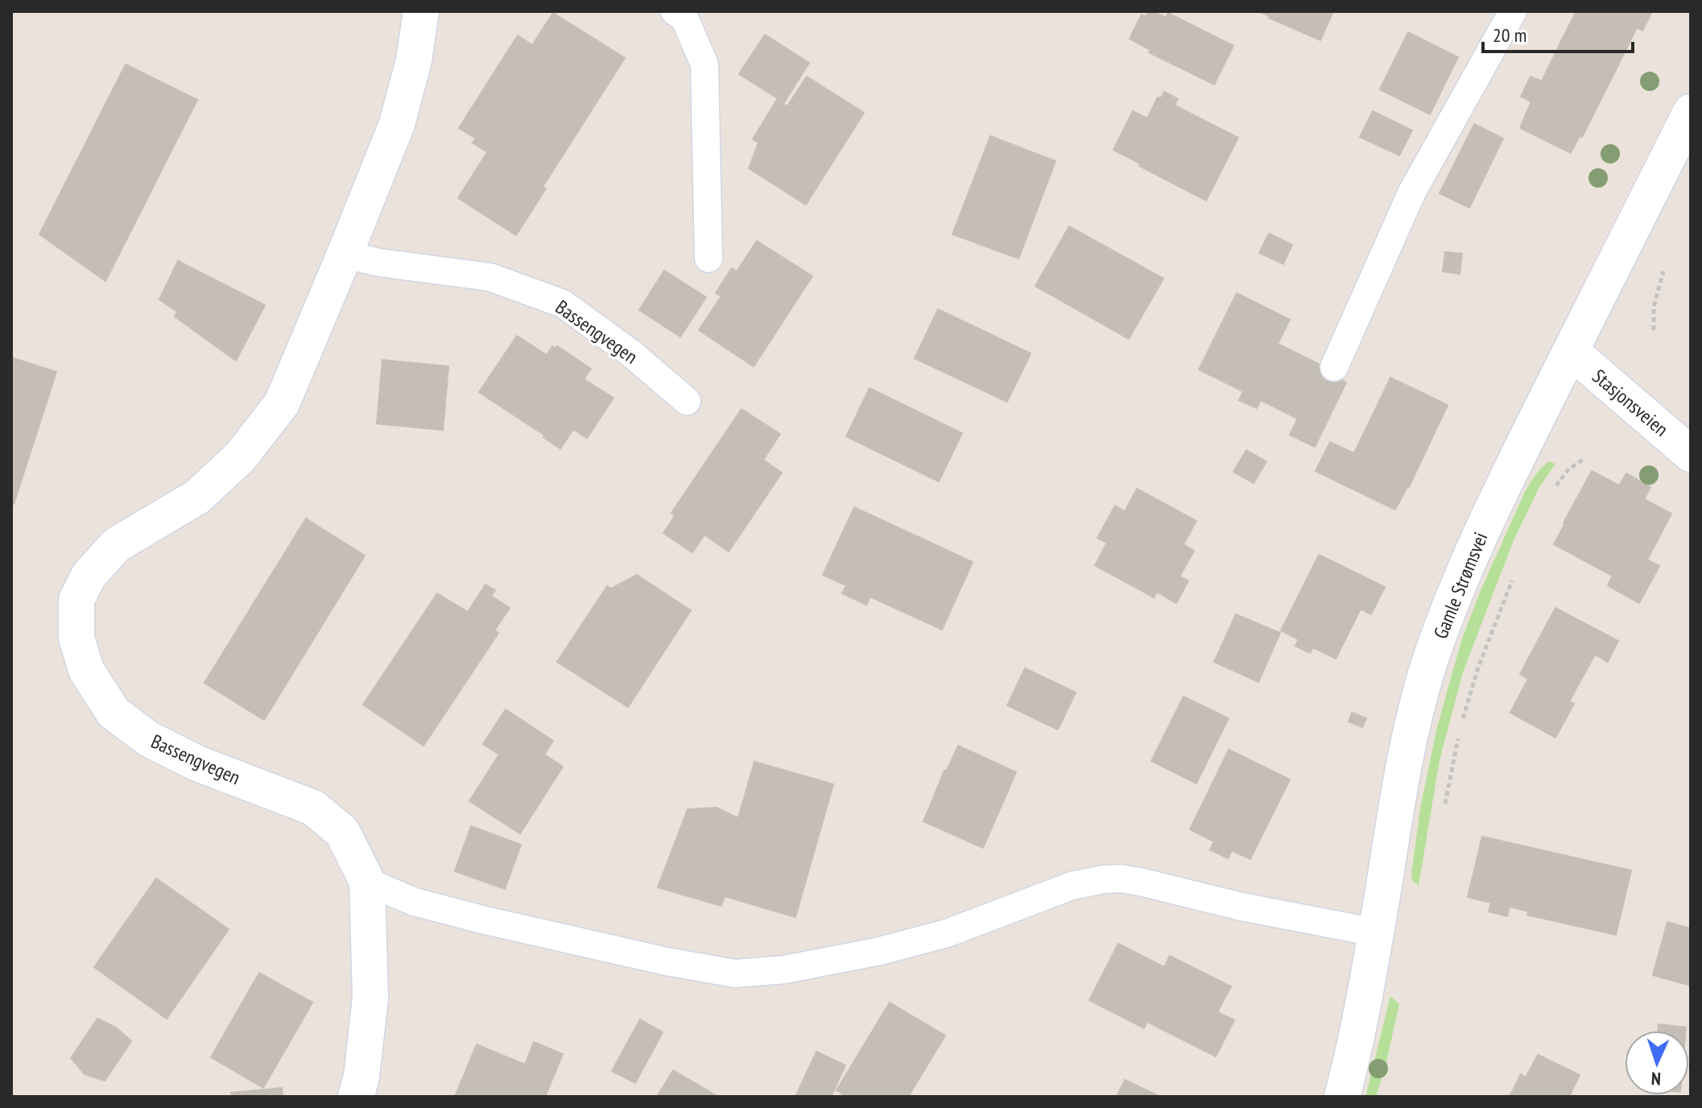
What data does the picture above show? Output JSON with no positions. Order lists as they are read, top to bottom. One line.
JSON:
{"streets":{"street":["Bassengvegen","Stasjonsveien","Gamle Strømsvei"]},"crossings":[["Stasjonsveien","Gamle Strømsvei"]],"scale_bar":"20 m","north":"bottom"}
